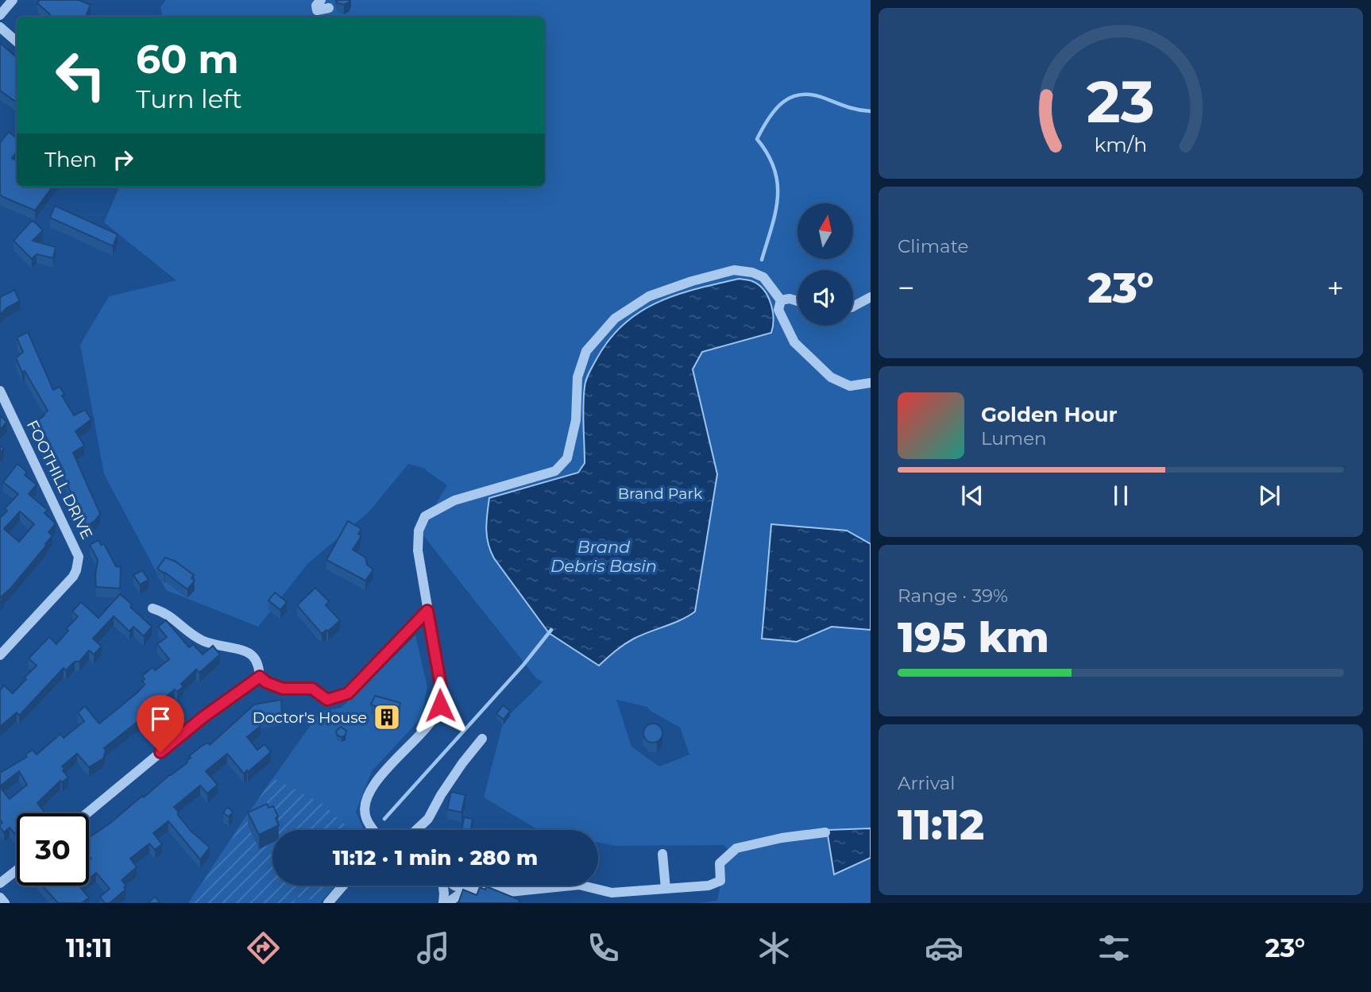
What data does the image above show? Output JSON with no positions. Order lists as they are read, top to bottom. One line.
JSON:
{"streets":{"street":["FOOTHILL DRIVE"]},"water":["Brand Debris Basin"],"parks":["Brand Park"],"places":{"building":["Doctor's House"]},"north":"top","page":{"turn":["60 m","Turn left"],"then":"Then","tile":["Climate",["Range · 39%","195 km"],["Arrival","11:12"]],"heat":["−","23°","+"],"song":["Golden Hour","Lumen"],"limit":"30","trip":"11:12 · 1 min · 280 m","tabs":["11:11","23°"],"gauge":["23","km/h"]}}
